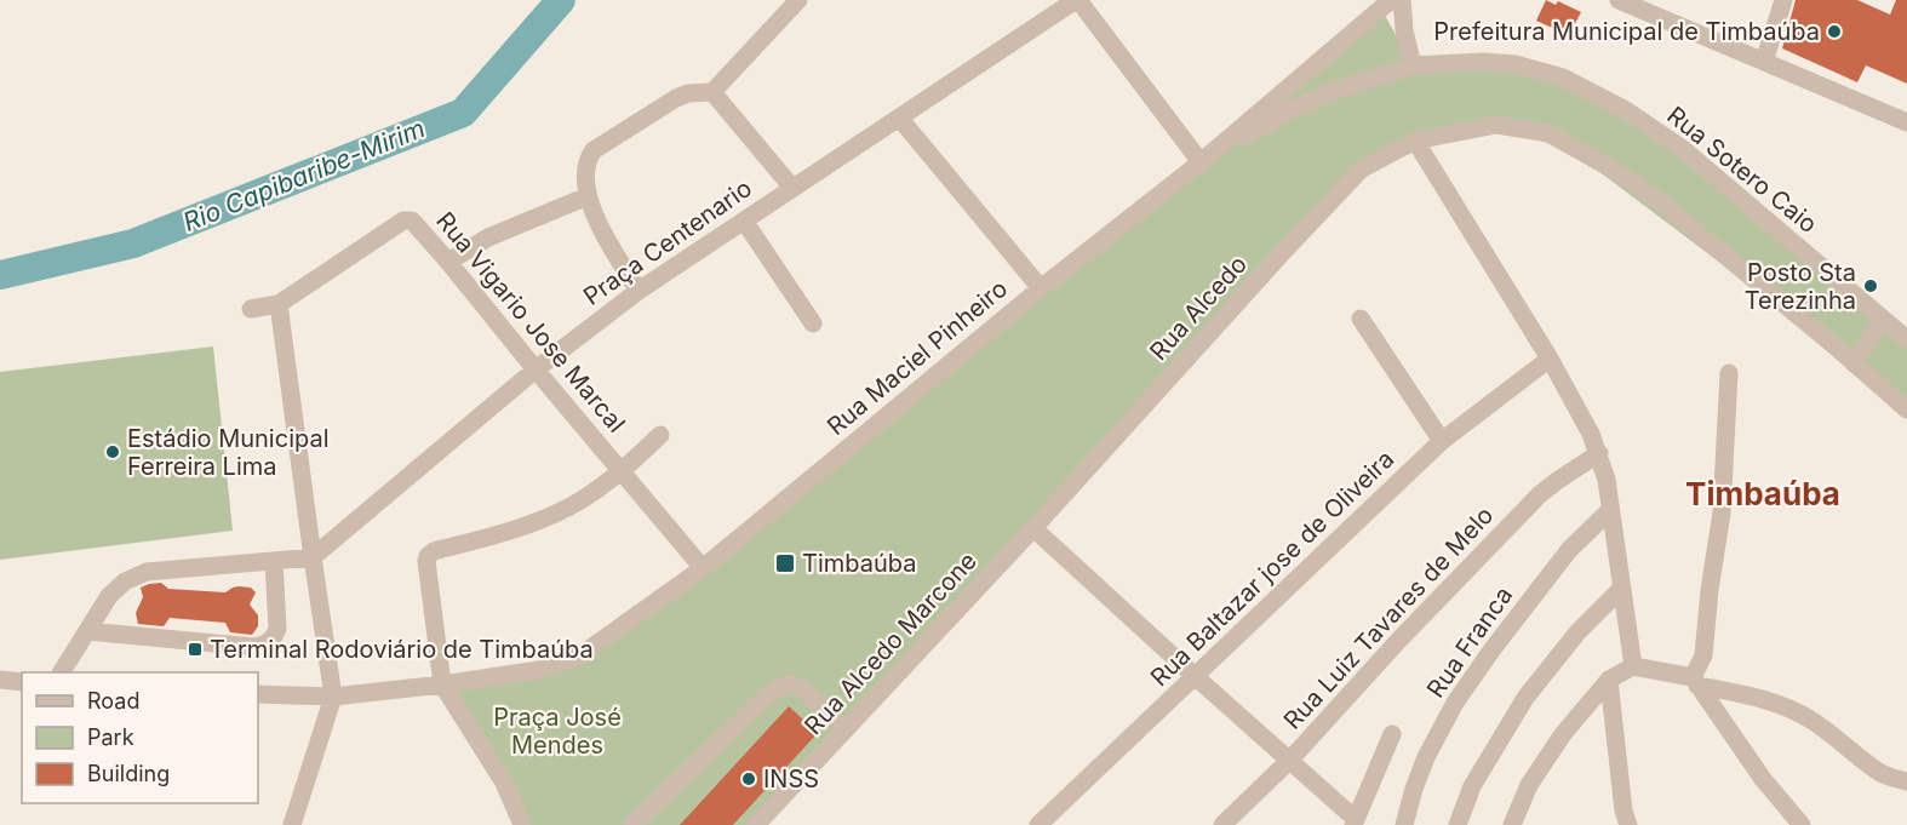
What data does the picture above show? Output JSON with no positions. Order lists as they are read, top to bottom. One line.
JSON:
{"streets":{"street":["Rua Sotero Caio","Praça Centenario","Rua Alcedo","Rua Vigario Jose Marcal","Rua Maciel Pinheiro","Rua Baltazar jose de Oliveira","Rua Luiz Tavares de Melo","Rua Franca","Rua Alcedo Marcone"]},"crossings":[["Rua Sotero Caio","Rua Maciel Pinheiro"],["Praça Centenario","Rua Vigario Jose Marcal"],["Rua Alcedo","Rua Alcedo Marcone"],["Rua Vigario Jose Marcal","Rua Maciel Pinheiro"]],"districts":["Timbaúba"],"water":["Rio Capibaribe-Mirim"],"parks":["Praça José Mendes"],"places":{"other":["Prefeitura Municipal de Timbaúba","Posto Sta Terezinha","Estádio Municipal Ferreira Lima","INSS"],"transit":["Timbaúba","Terminal Rodoviário de Timbaúba"]},"legend":["Road","Park","Building"]}
